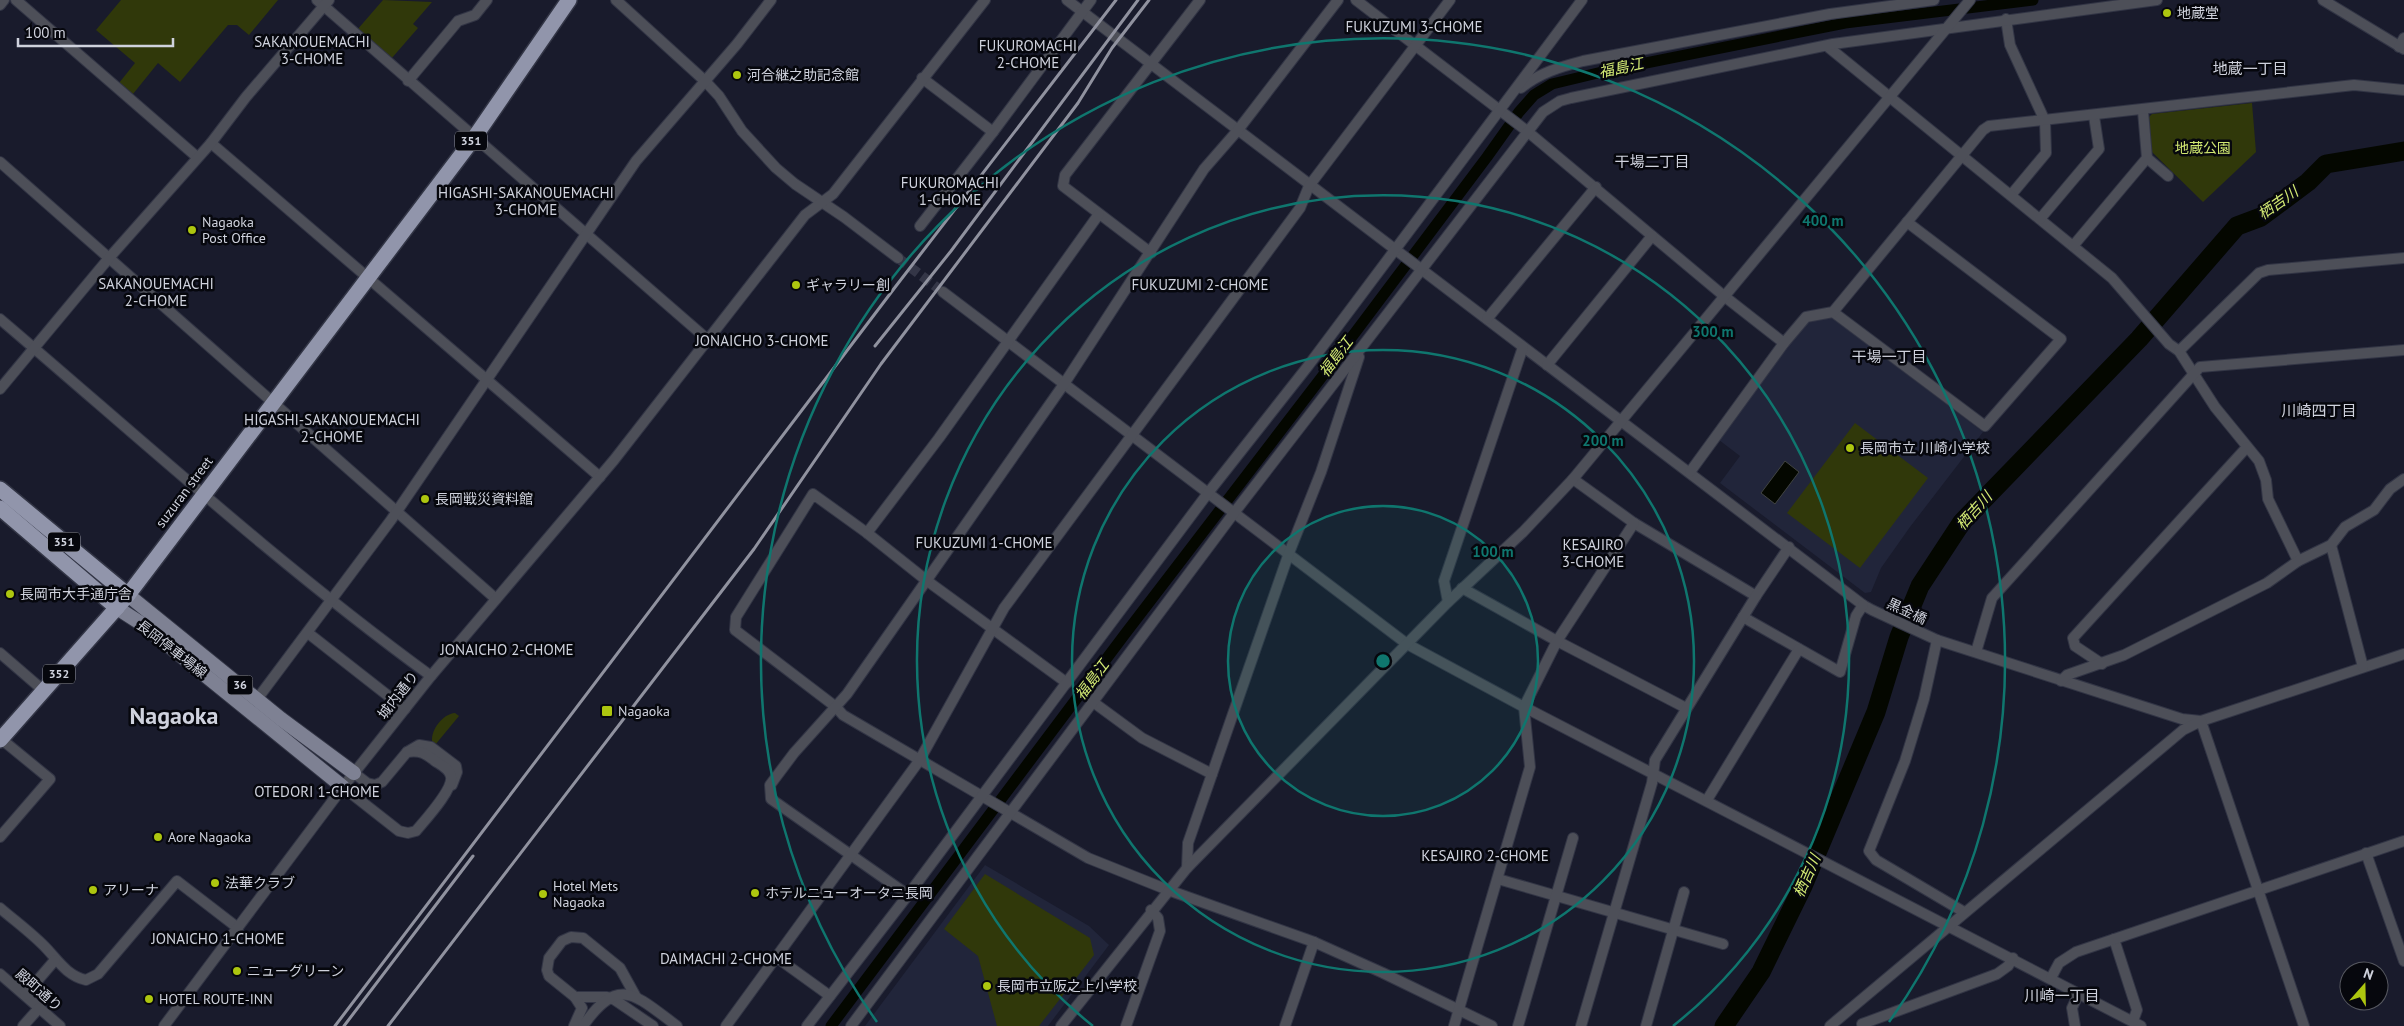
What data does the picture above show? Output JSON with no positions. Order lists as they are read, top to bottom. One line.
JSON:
{"streets":{"highway":["351","suzuran street","352"],"main road":["長岡停車場線","36"],"street":["黒金橋","城内通り","殿町通り"]},"crossings":[["351","suzuran street"],["351","長岡停車場線"],["351","352"],["suzuran street","長岡停車場線"],["suzuran street","352"],["長岡停車場線","352"],["長岡停車場線","城内通り"]],"districts":["FUKUZUMI 3-CHOME","SAKANOUEMACHI 3-CHOME","FUKUROMACHI 2-CHOME","地蔵一丁目","干場二丁目","FUKUROMACHI 1-CHOME","HIGASHI-SAKANOUEMACHI 3-CHOME","SAKANOUEMACHI 2-CHOME","FUKUZUMI 2-CHOME","JONAICHO 3-CHOME","干場一丁目","川崎四丁目","HIGASHI-SAKANOUEMACHI 2-CHOME","FUKUZUMI 1-CHOME","KESAJIRO 3-CHOME","JONAICHO 2-CHOME","Nagaoka","OTEDORI 1-CHOME","KESAJIRO 2-CHOME","JONAICHO 1-CHOME","DAIMACHI 2-CHOME","川崎一丁目"],"water":["福島江","栖吉川"],"parks":["地蔵公園"],"places":{"other":["地蔵堂","河合継之助記念館","Nagaoka Post Office","ギャラリー創","長岡市立 川崎小学校","長岡戦災資料館","長岡市大手通庁舎","Aore Nagaoka","法華クラブ","アリーナ","ホテルニューオータニ長岡","Hotel Mets Nagaoka","ニューグリーン","長岡市立阪之上小学校","HOTEL ROUTE-INN"],"transit":["Nagaoka"]},"scale_bar":"100 m","north":"top","rings":["400 m","300 m","200 m","100 m"]}
